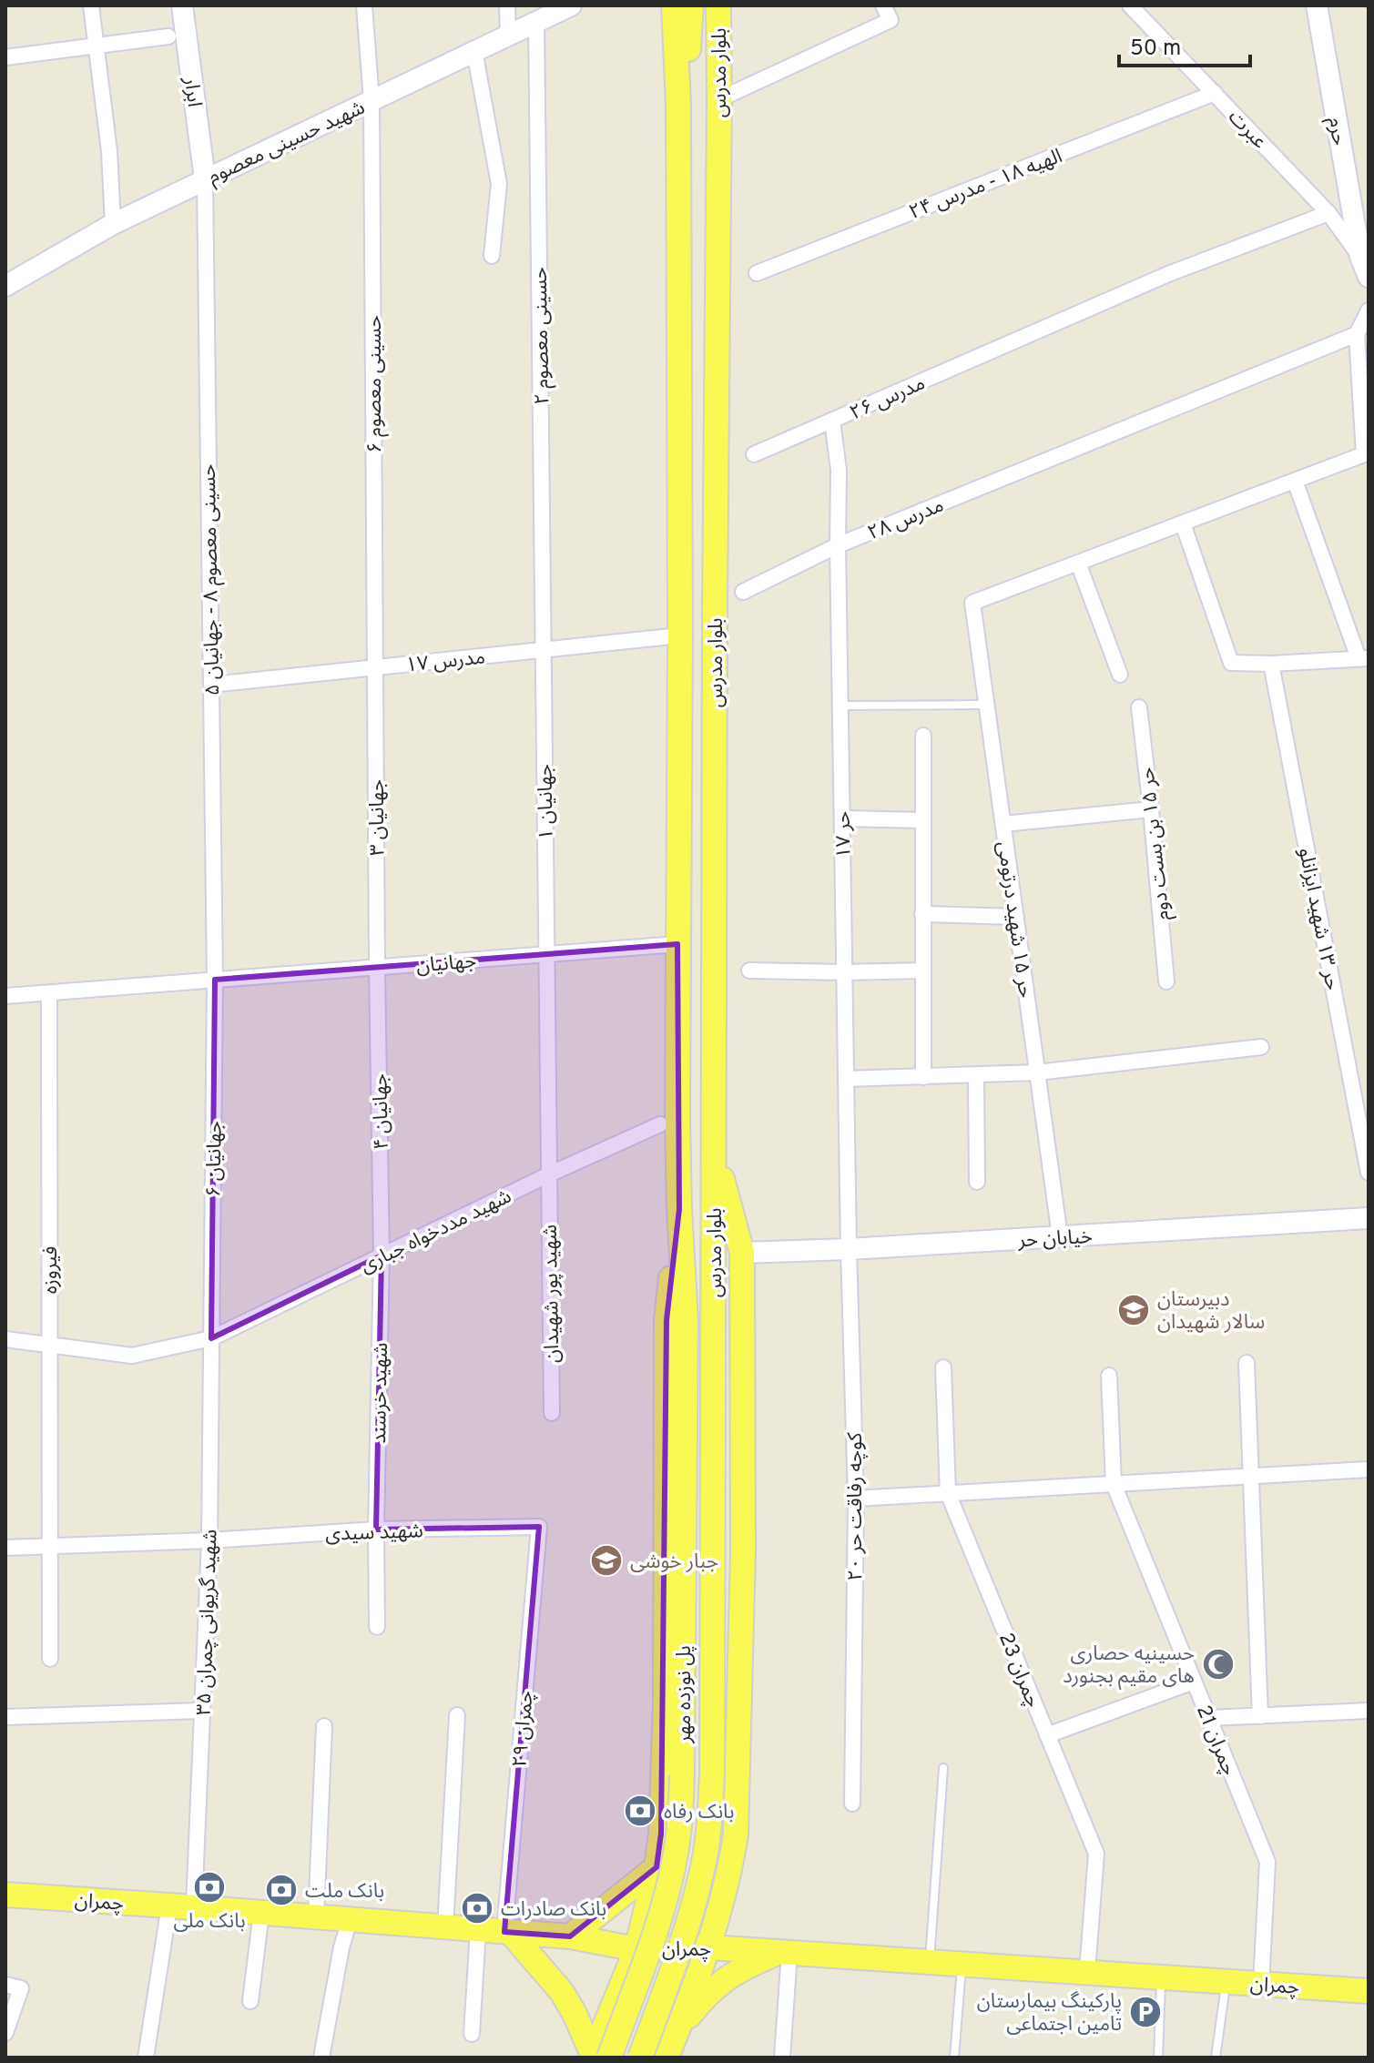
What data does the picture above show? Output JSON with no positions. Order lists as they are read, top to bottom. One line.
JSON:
{"streets":{"main road":["بلوار مدرس","پل نوزده مهر","چمران"],"street":["ابرار","عبرت","حرم","شهید حسینی معصوم","الهیه ۱۸ - مدرس ۲۴","حسینی معصوم ۲","حسینی معصوم ۶","مدرس ۲۶","مدرس ۲۸","حسینی معصوم ۸ - جهانیان ۵","مدرس ۱۷","جهانیان ۱","جهانیان ۳","حر ۱۷","حر ۱۵ بن بست دوم","حر ۱۳ شهید ایزانلو","حر ۱۵ شهید درتومی","جهانیان","جهانیان ۴","جهانیان ۶","شهید مددخواه جباری","خیابان حر","فیروزه","شهید پور شهیدان","شهید خرسند","کوچه رفاقت حر ۲۰","شهید سیدی","شهید گریوانی چمران ۳۵","چمران 23","چمران ۲۹","چمران 21"]},"crossings":[["بلوار مدرس","مدرس ۱۷"],["بلوار مدرس","جهانیان"],["بلوار مدرس","پل نوزده مهر"],["ابرار","شهید حسینی معصوم"],["ابرار","حسینی معصوم ۸ - جهانیان ۵"],["عبرت","حرم"],["عبرت","الهیه ۱۸ - مدرس ۲۴"],["عبرت","مدرس ۲۶"],["شهید حسینی معصوم","حسینی معصوم ۲"],["شهید حسینی معصوم","حسینی معصوم ۶"],["شهید حسینی معصوم","حسینی معصوم ۸ - جهانیان ۵"],["حسینی معصوم ۲","مدرس ۱۷"],["حسینی معصوم ۲","جهانیان ۱"],["حسینی معصوم ۶","مدرس ۱۷"],["حسینی معصوم ۶","جهانیان ۳"],["مدرس ۲۶","حر ۱۷"],["مدرس ۲۸","حر ۱۷"],["حسینی معصوم ۸ - جهانیان ۵","مدرس ۱۷"],["حسینی معصوم ۸ - جهانیان ۵","جهانیان"],["حسینی معصوم ۸ - جهانیان ۵","جهانیان ۶"],["مدرس ۱۷","جهانیان ۱"],["مدرس ۱۷","جهانیان ۳"],["جهانیان ۱","جهانیان"],["جهانیان ۱","شهید مددخواه جباری"],["جهانیان ۱","شهید پور شهیدان"],["جهانیان ۳","جهانیان"],["جهانیان ۳","جهانیان ۴"],["حر ۱۷","خیابان حر"],["حر ۱۷","کوچه رفاقت حر ۲۰"],["حر ۱۵ شهید درتومی","خیابان حر"],["جهانیان","جهانیان ۴"],["جهانیان","جهانیان ۶"],["جهانیان","فیروزه"],["جهانیان ۴","شهید مددخواه جباری"],["جهانیان ۴","شهید خرسند"],["جهانیان ۶","شهید مددخواه جباری"],["جهانیان ۶","شهید گریوانی چمران ۳۵"],["شهید مددخواه جباری","فیروزه"],["شهید مددخواه جباری","شهید پور شهیدان"],["شهید مددخواه جباری","شهید خرسند"],["شهید مددخواه جباری","شهید گریوانی چمران ۳۵"],["خیابان حر","کوچه رفاقت حر ۲۰"],["فیروزه","شهید سیدی"],["شهید خرسند","شهید سیدی"],["شهید سیدی","شهید گریوانی چمران ۳۵"],["شهید سیدی","چمران ۲۹"],["شهید گریوانی چمران ۳۵","چمران"],["چمران 23","چمران"],["چمران ۲۹","چمران"],["چمران 21","چمران"]],"places":{"school or university":["دبیرستان سالار شهیدان","جبار خوشی"],"mosque":["حسینیه حصاری های مقیم بجنورد"],"bank":["بانک رفاه","بانک ملی","بانک ملت","بانک صادرات"],"parking":["پارکینگ بیمارستان تامین اجتماعی"]},"scale_bar":"50 m"}
